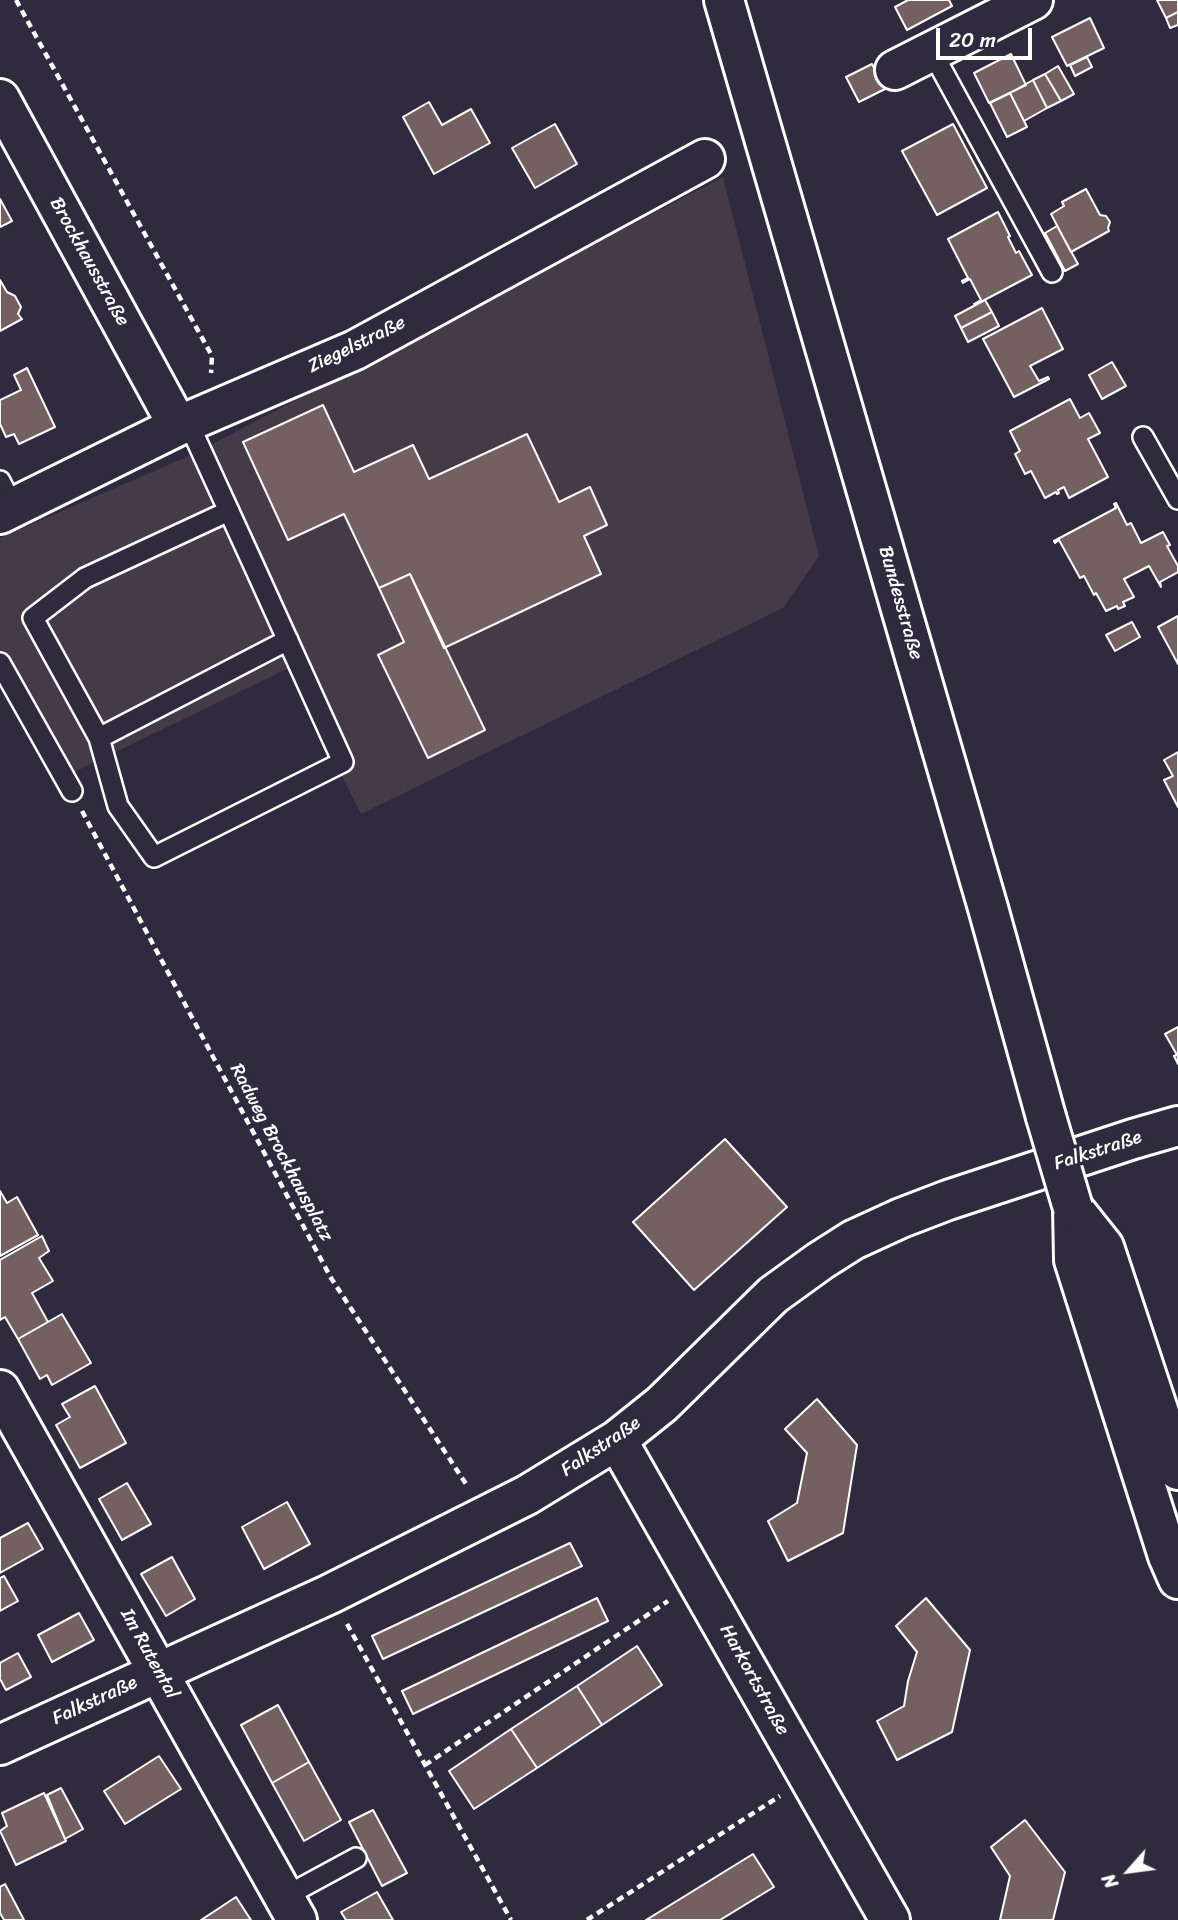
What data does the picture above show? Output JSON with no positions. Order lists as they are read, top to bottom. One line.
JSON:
{"streets":{"street":["Brockhausstraße","Ziegelstraße","Bundesstraße","Falkstraße","Im Rutental","Harkortstraße"],"path":["Radweg Brockhausplatz"]},"crossings":[["Brockhausstraße","Ziegelstraße"],["Falkstraße","Radweg Brockhausplatz"],["Falkstraße","Im Rutental"],["Falkstraße","Harkortstraße"]],"scale_bar":"20 m","north":"bottom left"}
